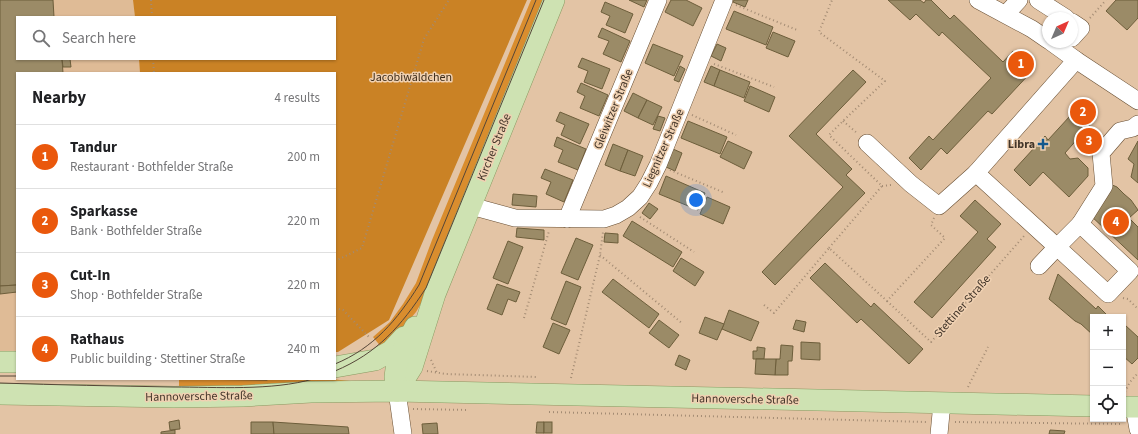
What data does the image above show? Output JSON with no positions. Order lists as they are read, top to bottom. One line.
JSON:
{"streets":{"main road":["Kircher Straße","Hannoversche Straße"],"street":["Gleiwitzer Straße","Liegnitzer Straße"],"path":["Stettiner Straße"]},"crossings":[["Gleiwitzer Straße","Liegnitzer Straße"],["Kircher Straße","Liegnitzer Straße"],["Kircher Straße","Hannoversche Straße"]],"parks":["Jacobiwäldchen"],"places":{"health":["Libra"]},"north":"top right","page":{"search":"Search here","pins":["1","2","3","4"],"heading":["Nearby","4 results"],"list":[{"mark":"1","name":"Tandur","note":"Restaurant · Bothfelder Straße","value":"200 m"},{"mark":"2","name":"Sparkasse","note":"Bank · Bothfelder Straße","value":"220 m"},{"mark":"3","name":"Cut-In","note":"Shop · Bothfelder Straße","value":"220 m"},{"mark":"4","name":"Rathaus","note":"Public building · Stettiner Straße","value":"240 m"}],"map_buttons":["+","−"]}}
